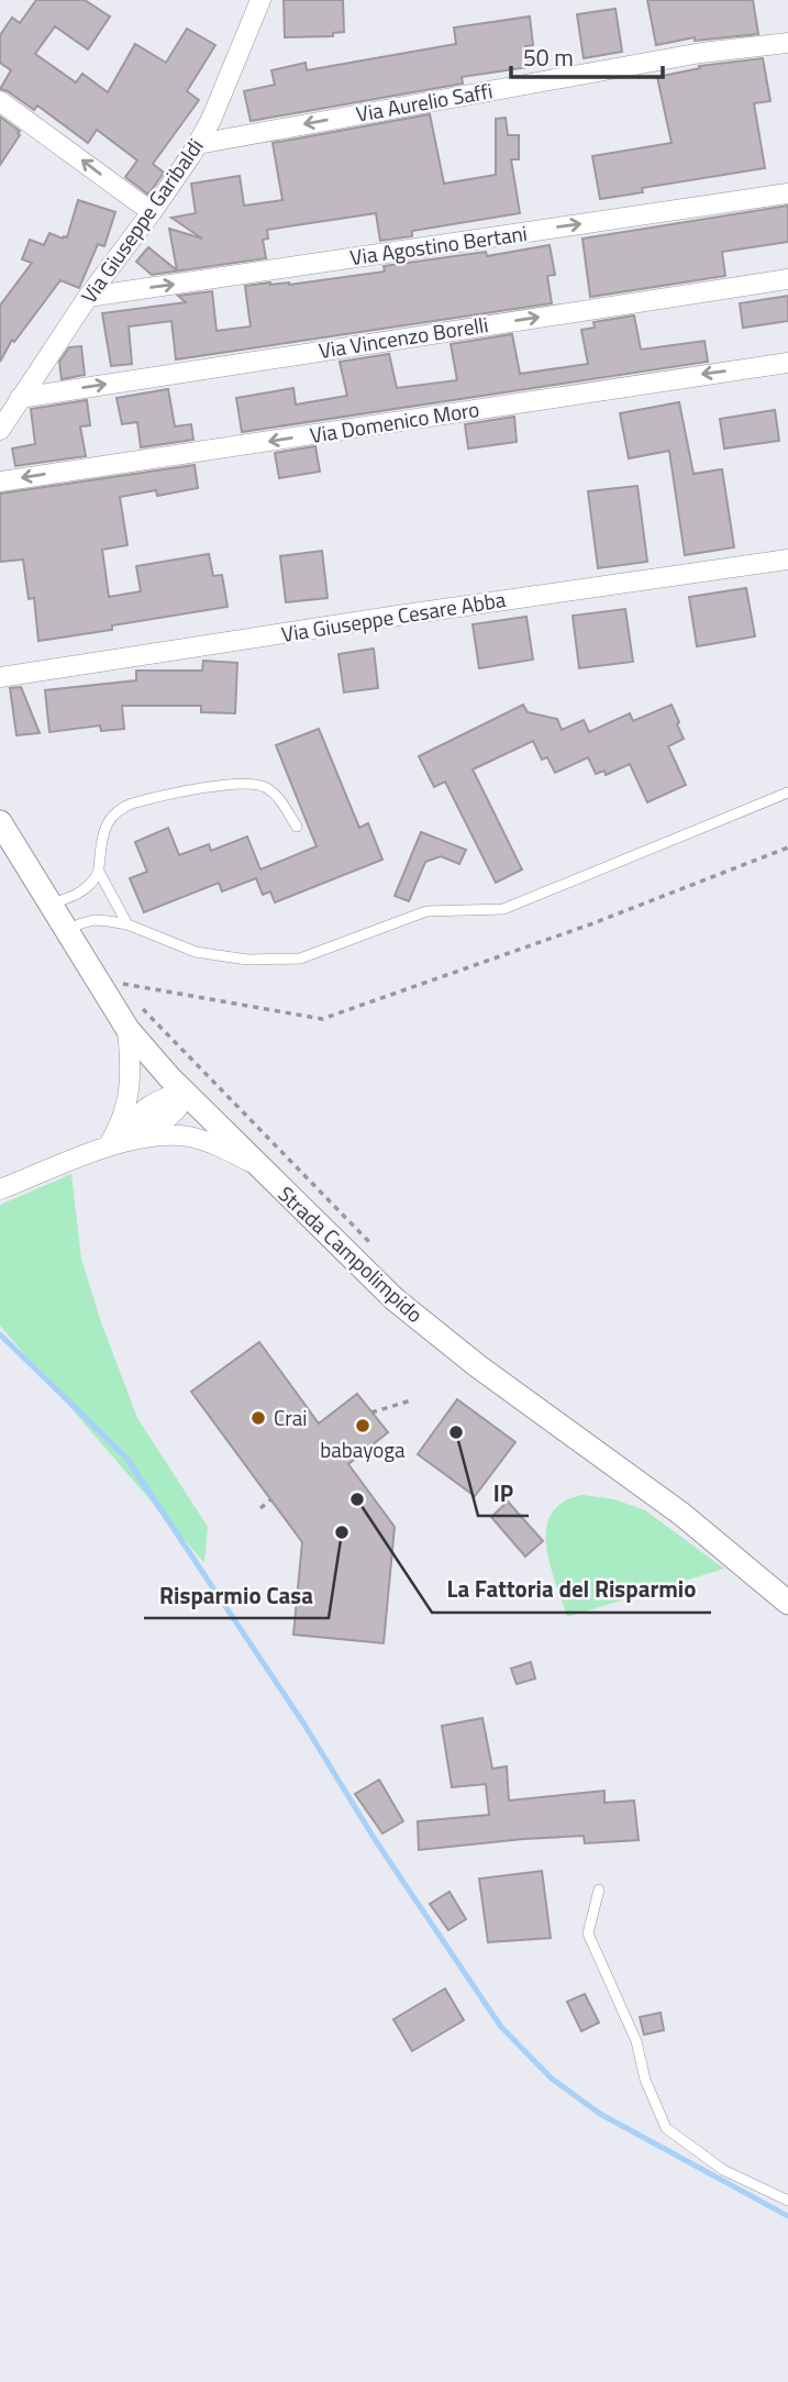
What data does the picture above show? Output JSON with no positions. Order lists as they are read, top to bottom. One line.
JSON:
{"streets":{"street":["Via Aurelio Saffi","Via Giuseppe Garibaldi","Via Agostino Bertani","Via Vincenzo Borelli","Via Domenico Moro","Via Giuseppe Cesare Abba","Strada Campolimpido"]},"crossings":[["Via Aurelio Saffi","Via Giuseppe Garibaldi"],["Via Giuseppe Garibaldi","Via Agostino Bertani"],["Via Giuseppe Garibaldi","Via Vincenzo Borelli"]],"one_way":["Via Aurelio Saffi","Via Agostino Bertani","Via Vincenzo Borelli","Via Domenico Moro"],"places":["Crai","babayoga","IP","La Fattoria del Risparmio","Risparmio Casa"],"scale_bar":"50 m"}
